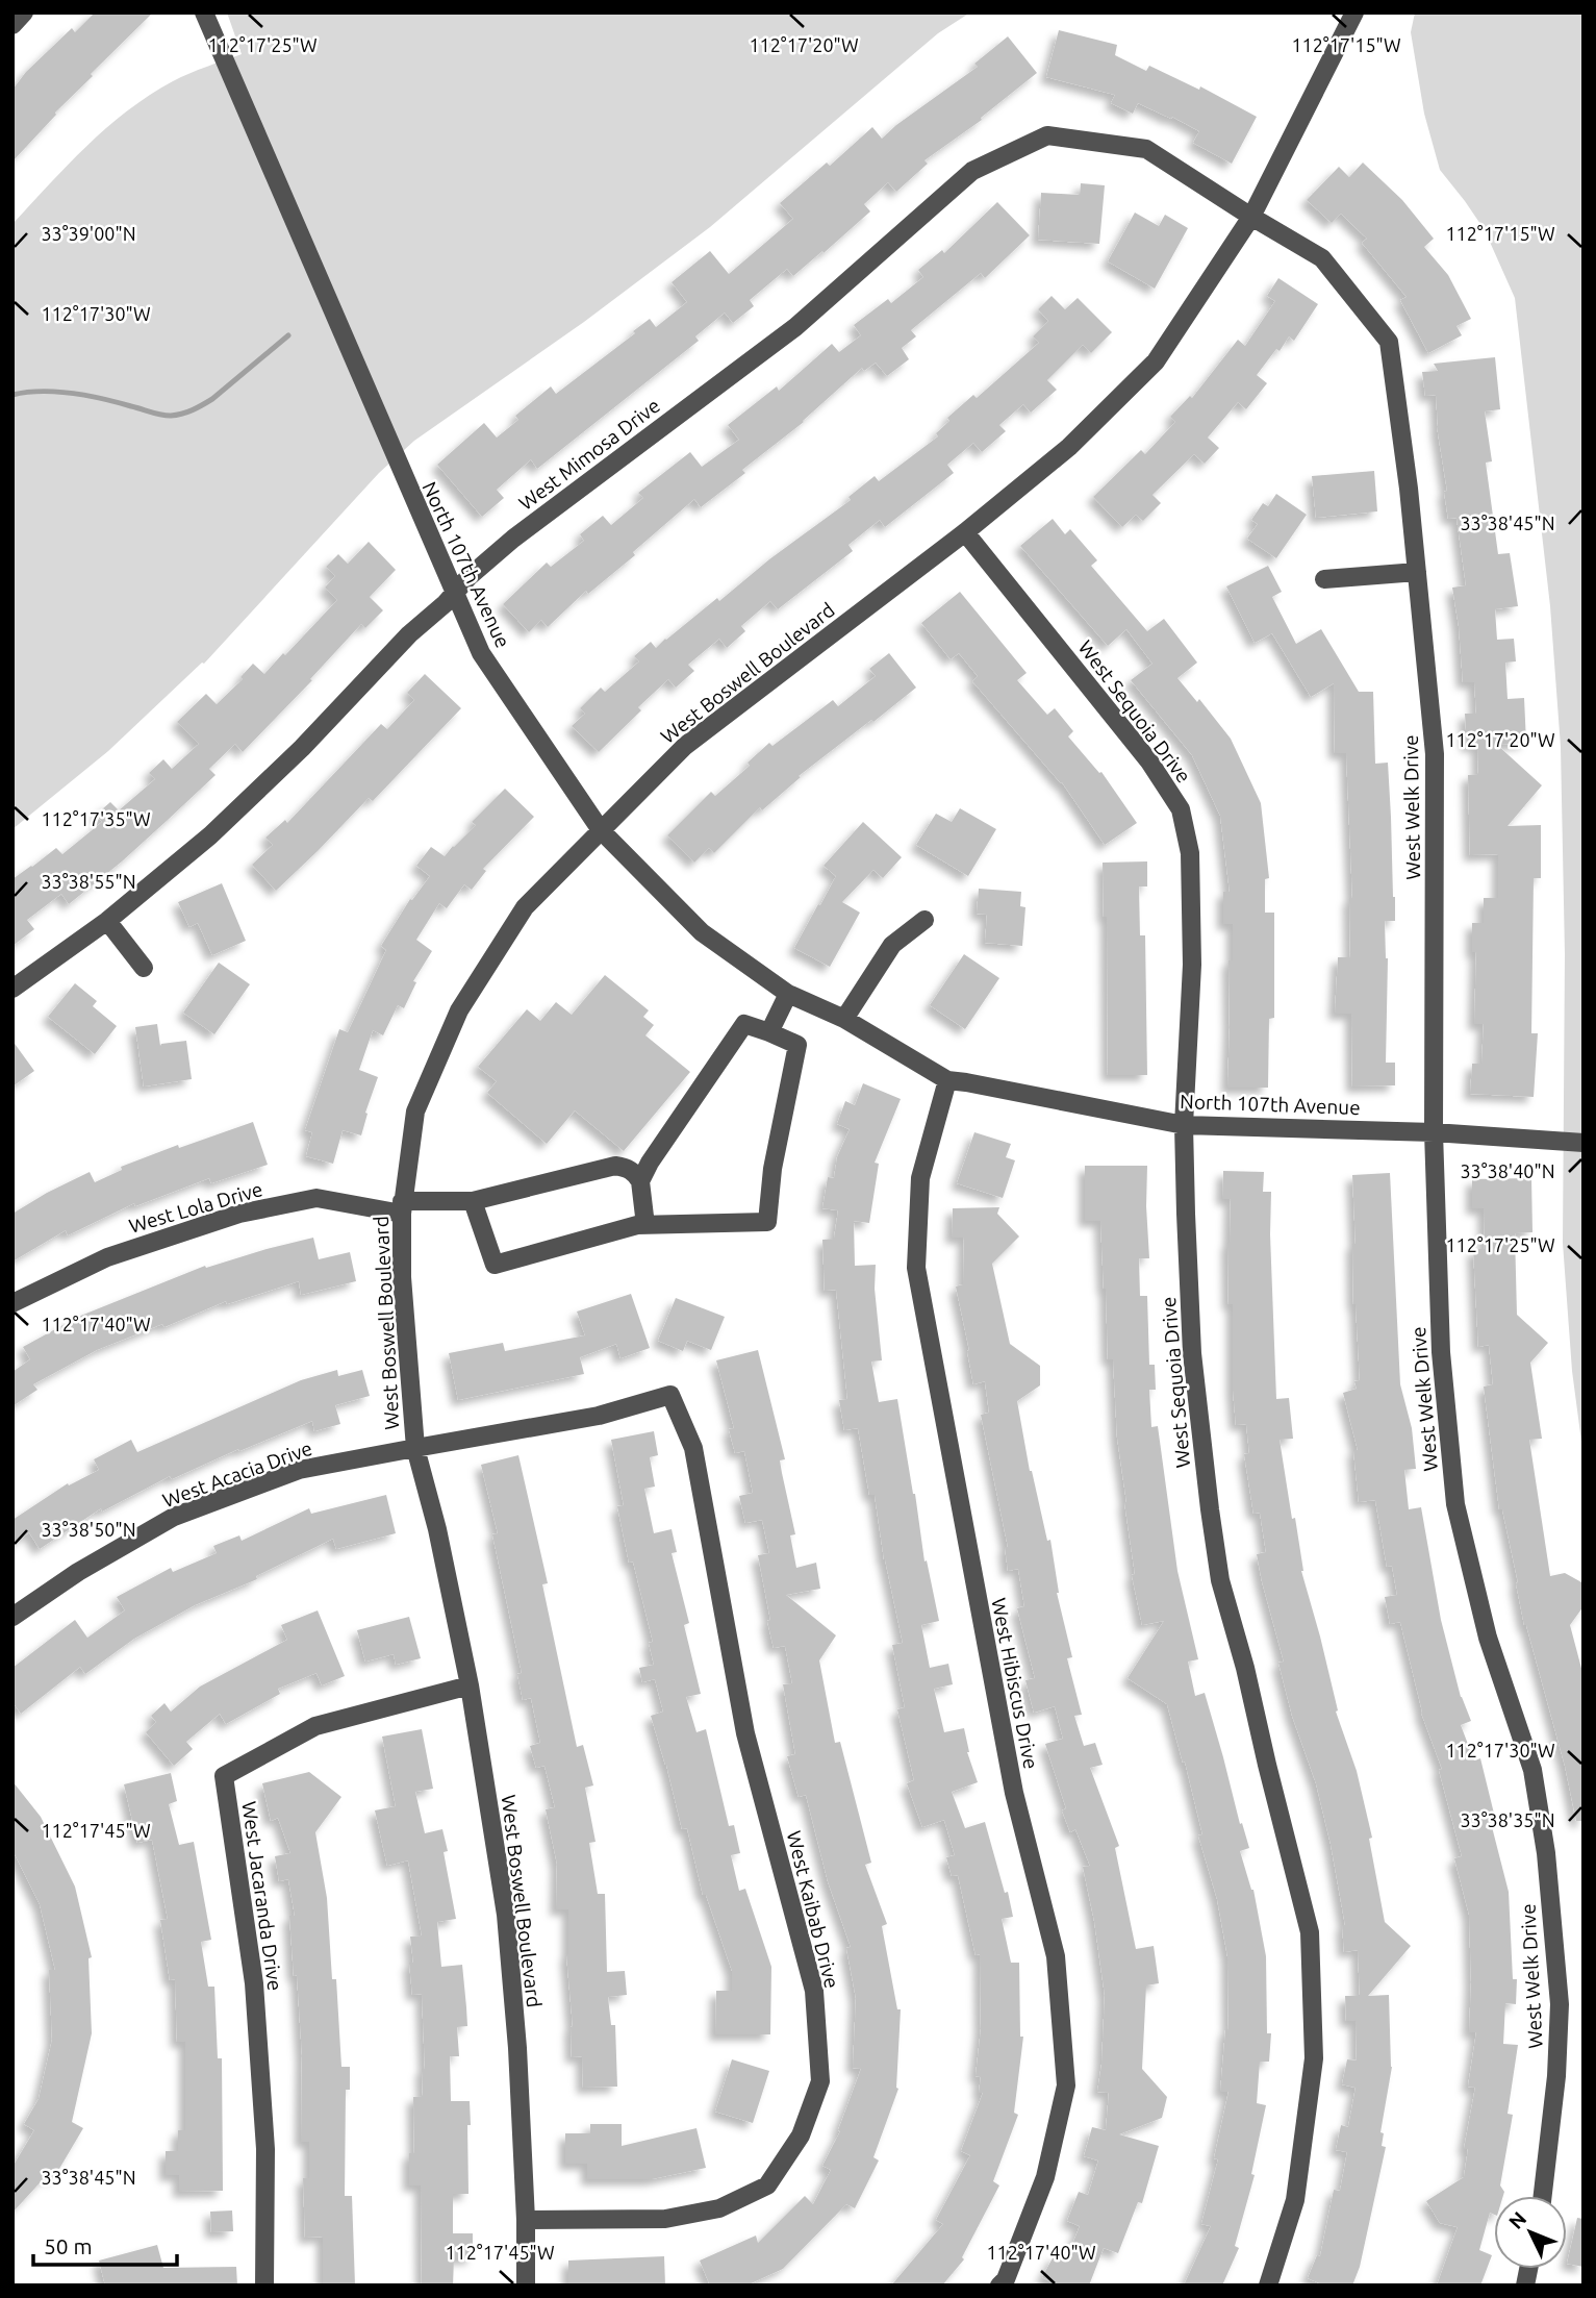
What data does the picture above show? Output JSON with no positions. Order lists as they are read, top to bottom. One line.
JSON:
{"streets":{"street":["West Mimosa Drive","North 107th Avenue","West Boswell Boulevard","West Sequoia Drive","West Welk Drive","West Lola Drive","West Acacia Drive","West Hibiscus Drive","West Jacaranda Drive","West Kaibab Drive"]},"crossings":[["West Mimosa Drive","North 107th Avenue"],["West Mimosa Drive","West Boswell Boulevard"],["West Mimosa Drive","West Welk Drive"],["North 107th Avenue","West Boswell Boulevard"],["North 107th Avenue","West Sequoia Drive"],["North 107th Avenue","West Welk Drive"],["North 107th Avenue","West Hibiscus Drive"],["West Boswell Boulevard","West Sequoia Drive"],["West Boswell Boulevard","West Welk Drive"],["West Boswell Boulevard","West Lola Drive"],["West Boswell Boulevard","West Acacia Drive"],["West Boswell Boulevard","West Jacaranda Drive"],["West Boswell Boulevard","West Kaibab Drive"],["West Acacia Drive","West Kaibab Drive"]],"scale_bar":"50 m","north":"top left","coordinates":["112°17'25\"W","112°17'20\"W","112°17'15\"W","33°39'00\"N","112°17'30\"W","33°38'45\"N","112°17'35\"W","33°38'55\"N","33°38'40\"N","112°17'40\"W","33°38'50\"N","33°38'35\"N","112°17'45\"W"]}
